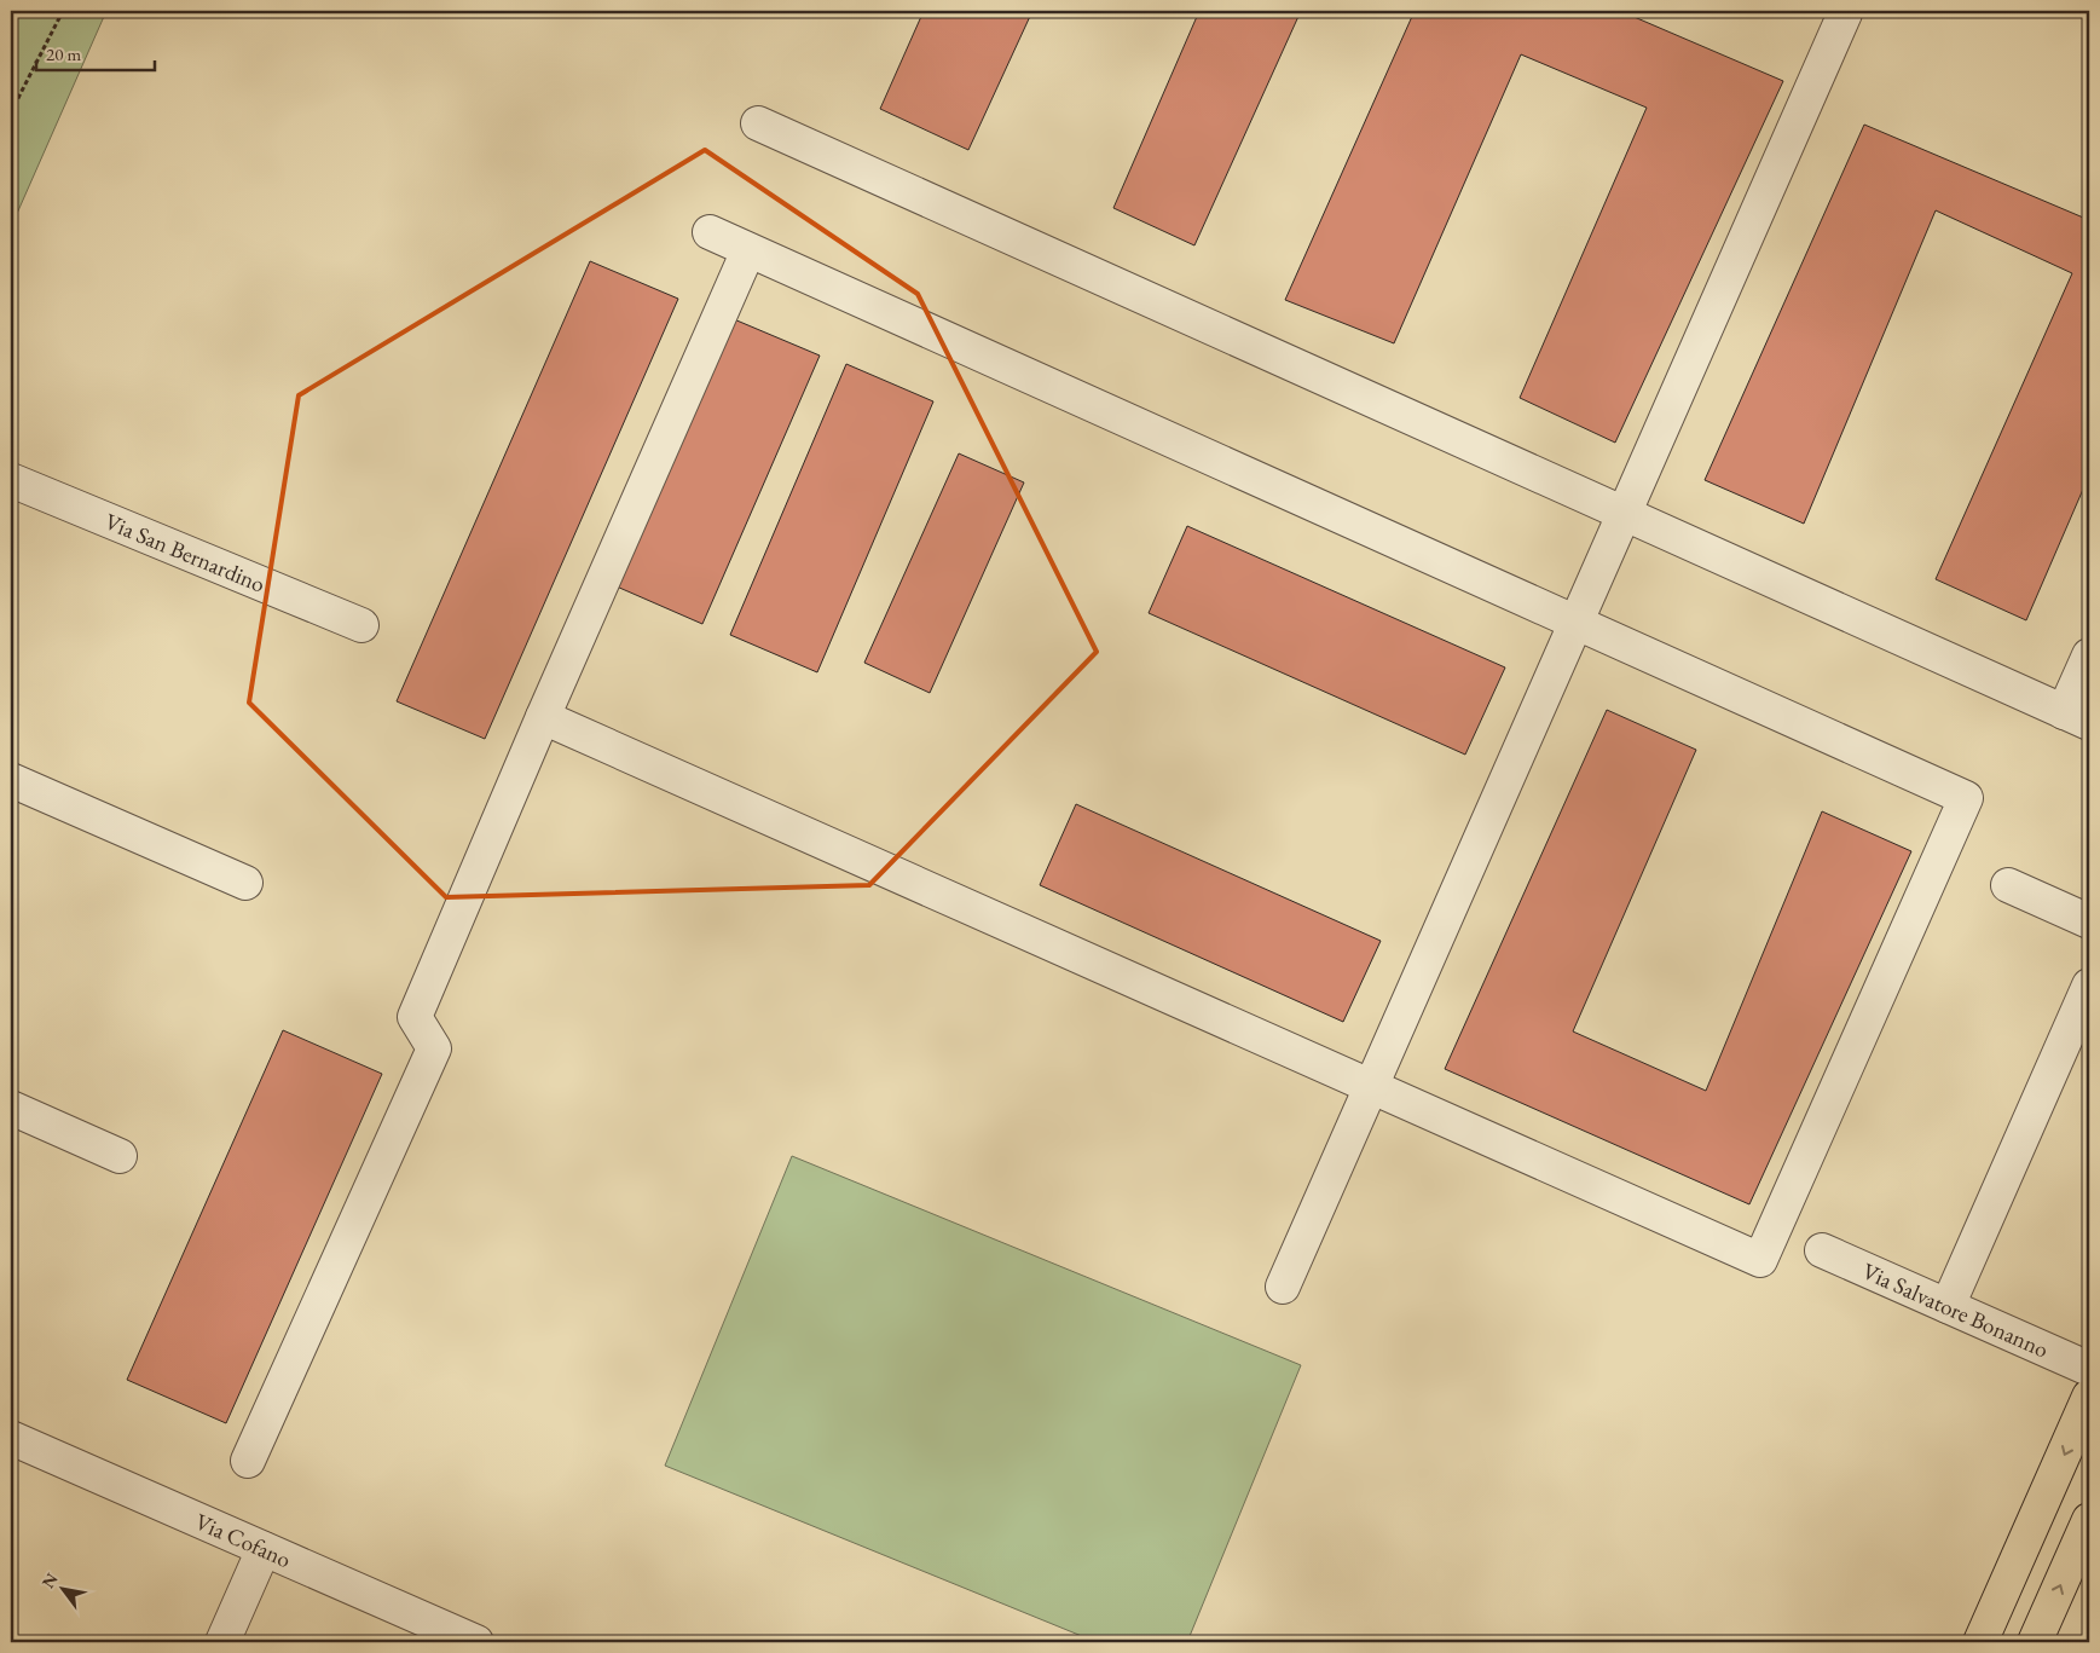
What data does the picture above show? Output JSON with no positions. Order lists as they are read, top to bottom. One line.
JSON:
{"streets":{"street":["Via San Bernardino","Via Salvatore Bonanno","Via Cofano"]},"scale_bar":"20 m","north":"top left"}
